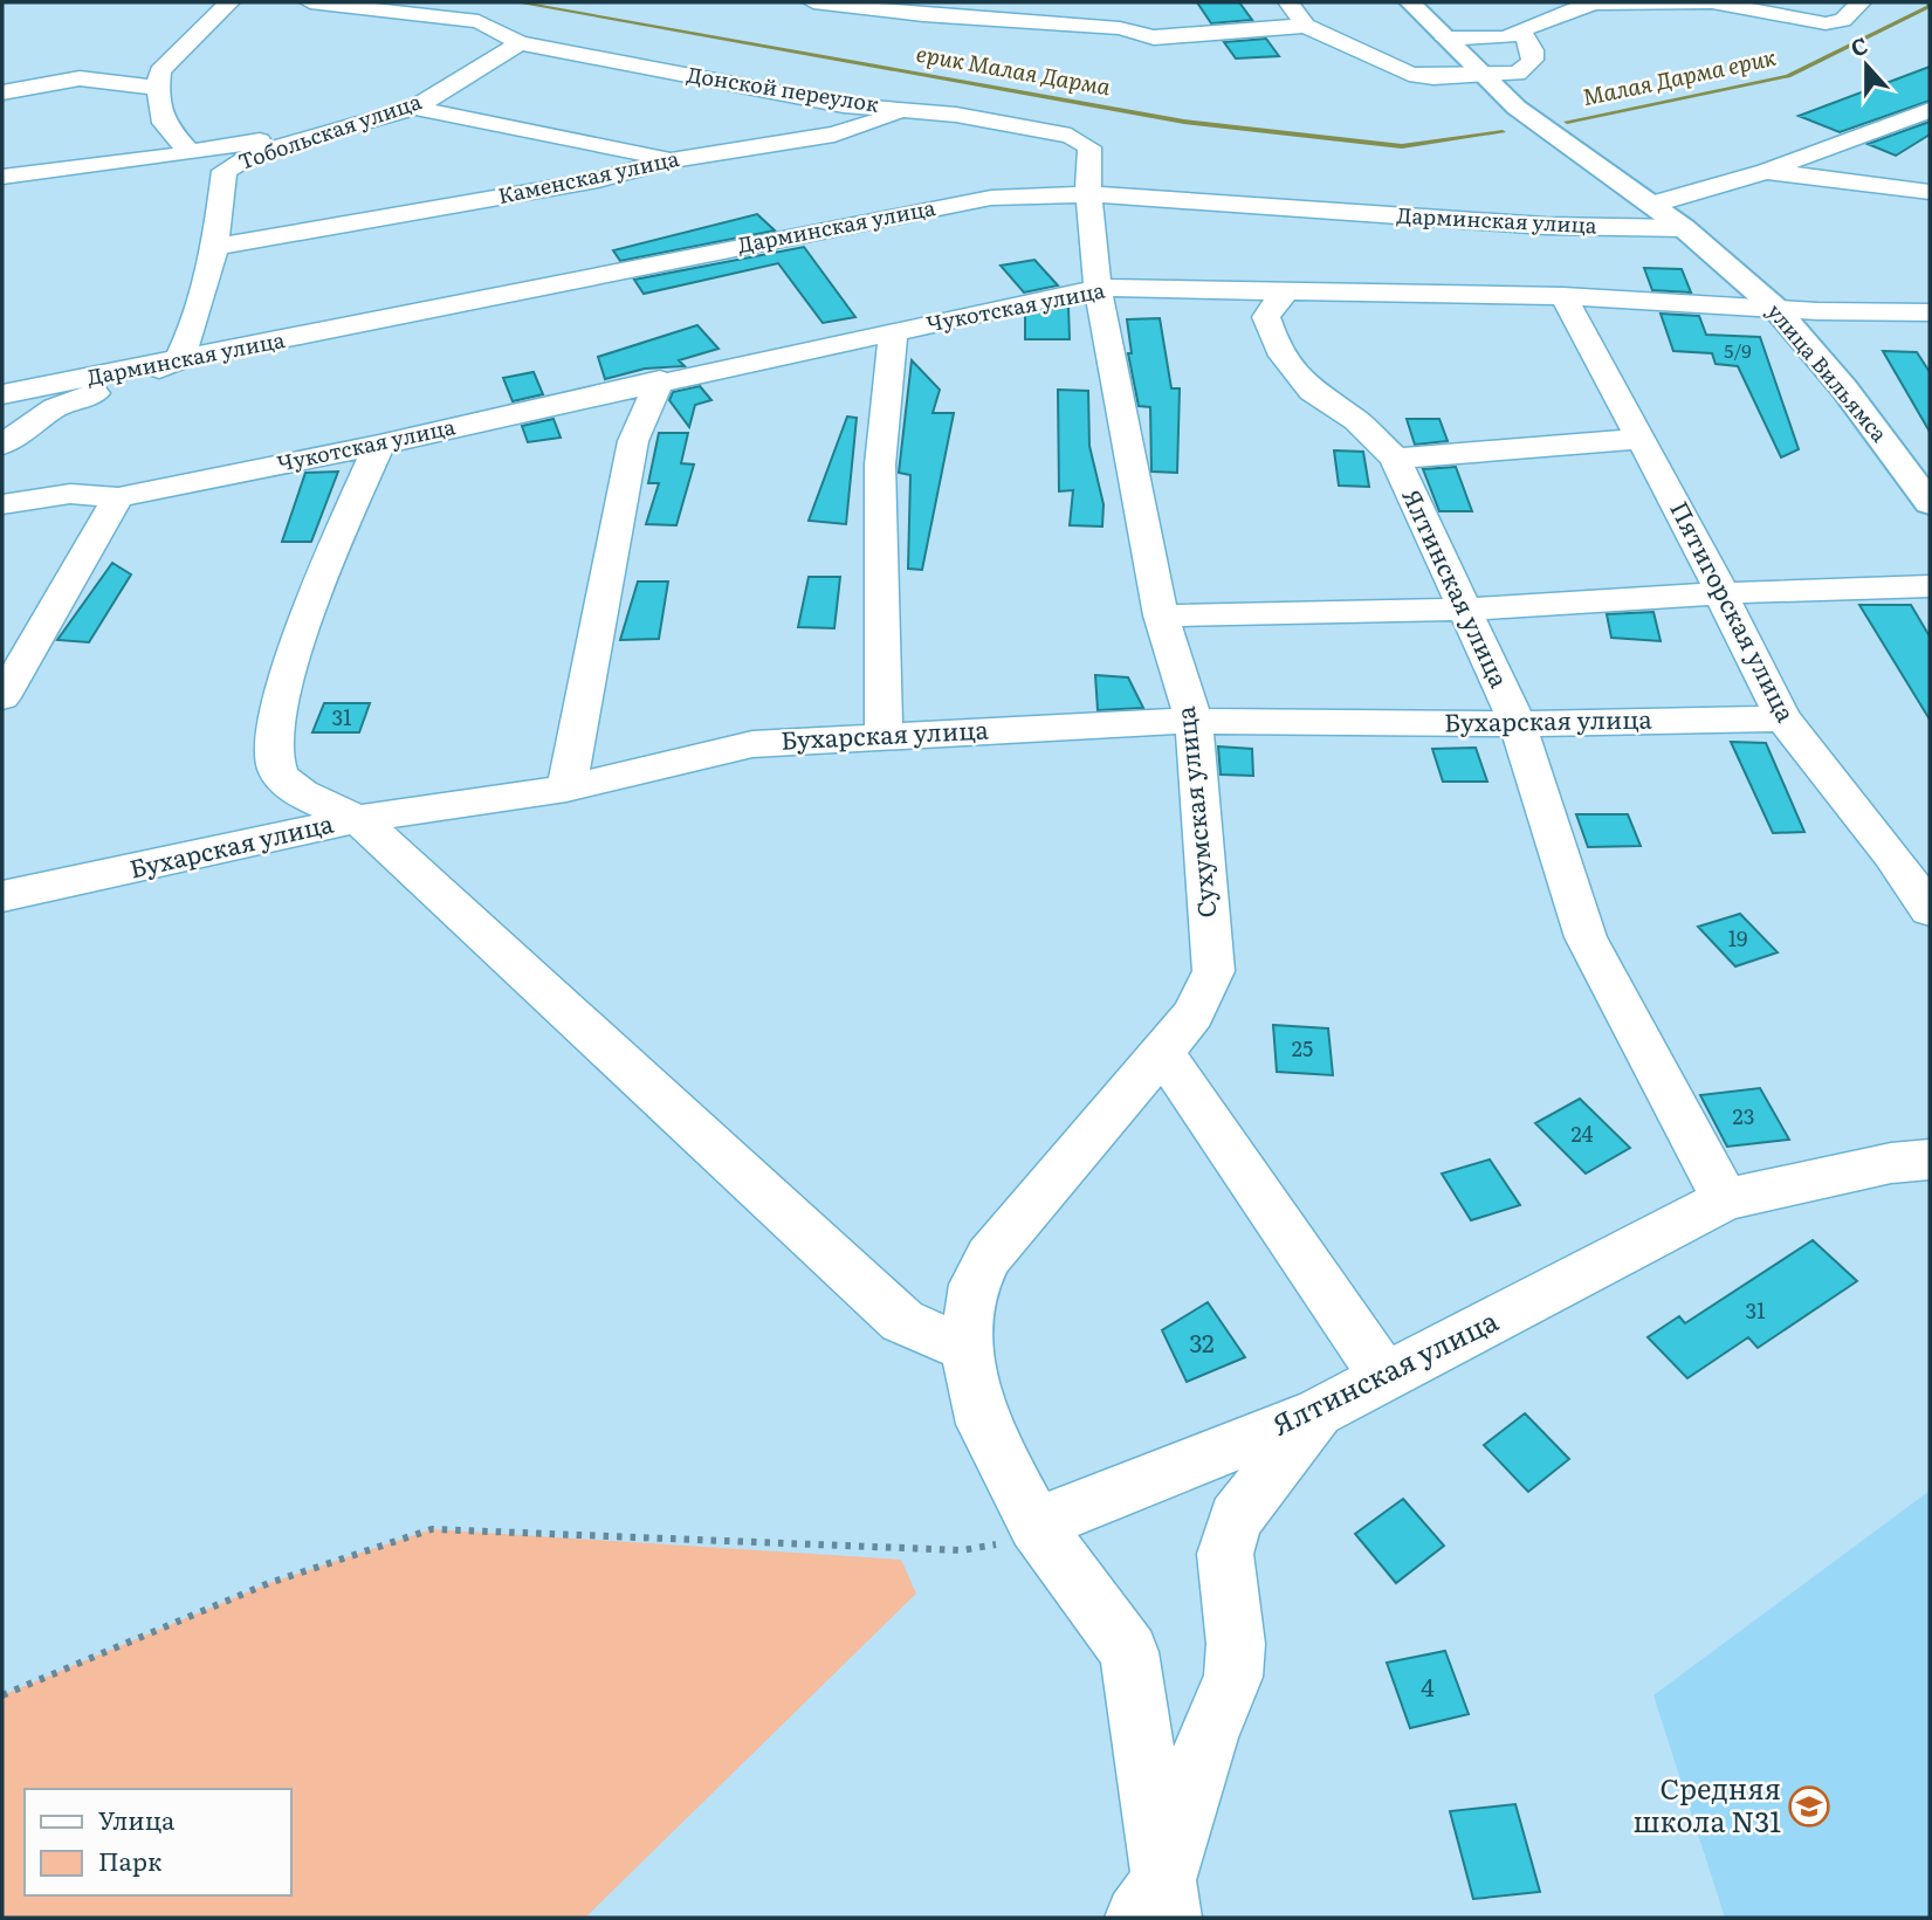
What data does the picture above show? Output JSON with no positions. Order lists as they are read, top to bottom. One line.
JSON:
{"streets":{"main road":["улица Вильямса"],"street":["Донской переулок","Тобольская улица","Каменская улица","Дарминская улица","Чукотская улица","Ялтинская улица","Пятигорская улица","Бухарская улица","Сухумская улица"]},"crossings":[["Донской переулок","Тобольская улица"],["Донской переулок","Каменская улица"],["Донской переулок","Сухумская улица"],["Тобольская улица","Каменская улица"],["Тобольская улица","Дарминская улица"],["Дарминская улица","улица Вильямса"],["Дарминская улица","Сухумская улица"],["Чукотская улица","улица Вильямса"],["Чукотская улица","Ялтинская улица"],["Чукотская улица","Пятигорская улица"],["Чукотская улица","Сухумская улица"],["Ялтинская улица","Бухарская улица"],["Пятигорская улица","Бухарская улица"],["Бухарская улица","Сухумская улица"]],"water":["ерик Малая Дарма","Малая Дарма ерик"],"places":{"school or university":["Средняя школа N31"]},"house_numbers":["5/9","31","19","25","23","24","31","32","4"],"legend":["Улица","Парк"],"north":"top"}
